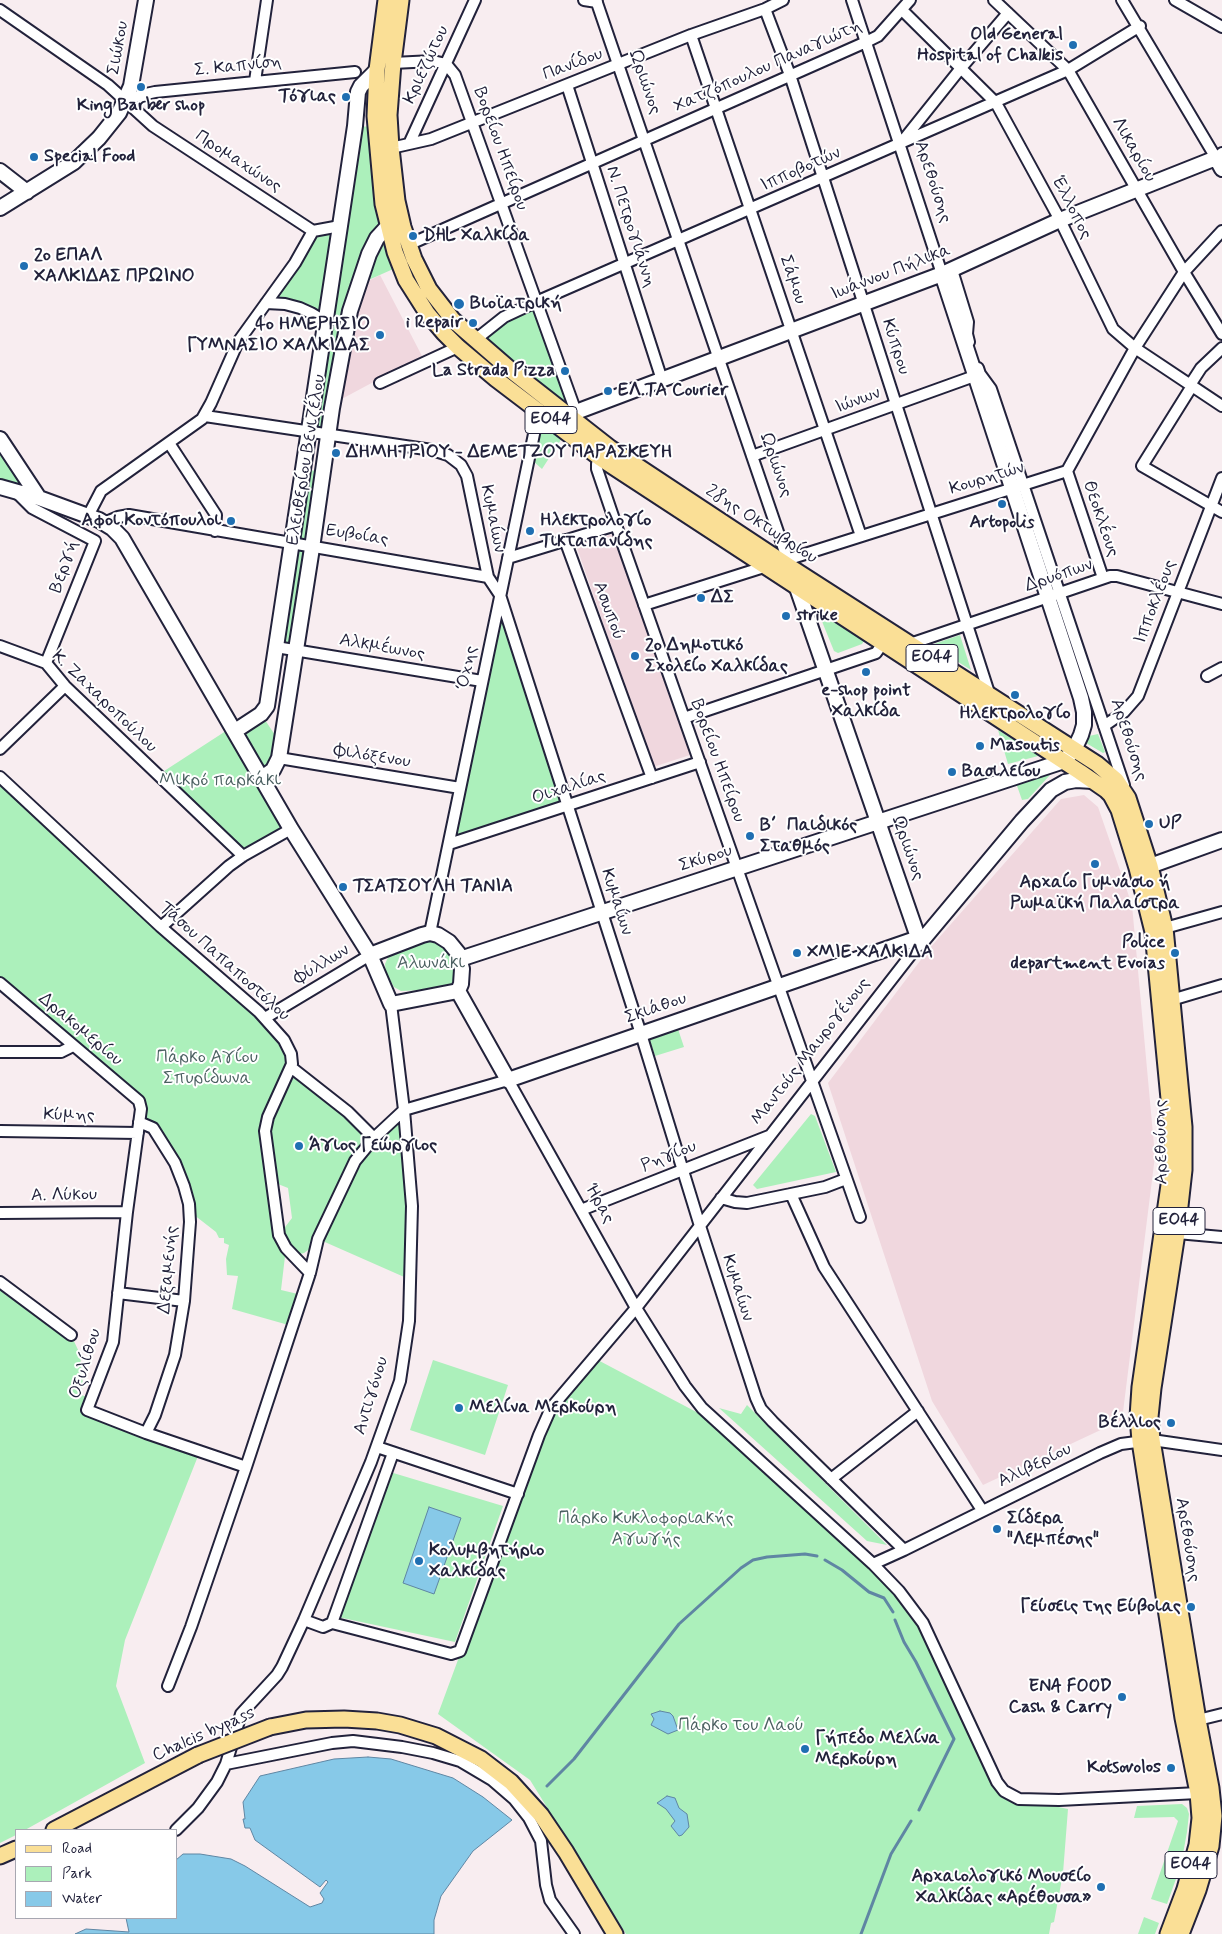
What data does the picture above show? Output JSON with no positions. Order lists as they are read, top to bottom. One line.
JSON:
{"streets":{"main road":["Αρεθούσης","ΕΟ44","28ης Οκτωβρίου","Chalcis bypass"],"street":["Σιώκου","Κριεζώτου","Πανίδου","Σ. Καπνίση","Χατζόπουλου Παναγιώτη","Ωριώνος","Βορείου Ηπείρου","Λικαρίου","Προμαχώνος","Ιπποβοτών","Έλλοπος","Ν. Πετρογιάννη","Ιωάννου Πήλικα","Σάμου","Κύπρου","Ιώνων","Ελευθερίου Βενιζέλου","Κουρητών","Κυμαίων","Θεοκλέους","Ευβοίας","Βεργή","Δρυόπων","Ιπποκλέους","Ασωπού","Αλκμέωνος","Όχης","Κ. Ζαχαροπούλου","Φιλόξενου","Οιχαλίας","Σκύρου","Τάσου Παπαποστόλου","Φύλλων","Σκιάθου","Δρακομερίου","Μαντούς Μαυρογένους","Κύμης","Ρηγίου","Α. Λύκου","Ήρας","Δεξαμενής","Οξυλίθου","Αντιγόνου","Αλιβερίου"]},"crossings":[["Σιώκου","Σ. Καπνίση"],["Σιώκου","Προμαχώνος"],["Κριεζώτου","Πανίδου"],["Κριεζώτου","Βορείου Ηπείρου"],["Πανίδου","Ωριώνος"],["Πανίδου","Βορείου Ηπείρου"],["Πανίδου","Ν. Πετρογιάννη"],["Πανίδου","Σάμου"],["Πανίδου","Κύπρου"],["Πανίδου","ΕΟ44"],["Σ. Καπνίση","Προμαχώνος"],["Χατζόπουλου Παναγιώτη","Ωριώνος"],["Χατζόπουλου Παναγιώτη","Βορείου Ηπείρου"],["Χατζόπουλου Παναγιώτη","Αρεθούσης"],["Χατζόπουλου Παναγιώτη","Έλλοπος"],["Χατζόπουλου Παναγιώτη","Ν. Πετρογιάννη"],["Χατζόπουλου Παναγιώτη","Σάμου"],["Χατζόπουλου Παναγιώτη","Κύπρου"],["Χατζόπουλου Παναγιώτη","ΕΟ44"],["Χατζόπουλου Παναγιώτη","28ης Οκτωβρίου"],["Ωριώνος","Ιπποβοτών"],["Ωριώνος","Ιωάννου Πήλικα"],["Ωριώνος","Ιώνων"],["Ωριώνος","Κουρητών"],["Ωριώνος","28ης Οκτωβρίου"],["Ωριώνος","Σκύρου"],["Ωριώνος","Σκιάθου"],["Ωριώνος","Μαντούς Μαυρογένους"],["Βορείου Ηπείρου","Ιπποβοτών"],["Βορείου Ηπείρου","Ιωάννου Πήλικα"],["Βορείου Ηπείρου","Κουρητών"],["Βορείου Ηπείρου","28ης Οκτωβρίου"],["Βορείου Ηπείρου","Οιχαλίας"],["Βορείου Ηπείρου","Σκύρου"],["Βορείου Ηπείρου","Σκιάθου"],["Βορείου Ηπείρου","Μαντούς Μαυρογένους"],["Λικαρίου","Ιπποβοτών"],["Λικαρίου","Ιωάννου Πήλικα"],["Ιπποβοτών","Αρεθούσης"],["Ιπποβοτών","Έλλοπος"],["Ιπποβοτών","Ν. Πετρογιάννη"],["Ιπποβοτών","Σάμου"],["Ιπποβοτών","Κύπρου"],["Ιπποβοτών","28ης Οκτωβρίου"],["Αρεθούσης","Ιωάννου Πήλικα"],["Αρεθούσης","Ιώνων"],["Αρεθούσης","Κουρητών"],["Αρεθούσης","28ης Οκτωβρίου"],["Αρεθούσης","Δρυόπων"],["Αρεθούσης","Ιπποκλέους"],["Αρεθούσης","Σκύρου"],["Αρεθούσης","Μαντούς Μαυρογένους"],["Αρεθούσης","Ήρας"],["Αρεθούσης","Αλιβερίου"],["Έλλοπος","Ιωάννου Πήλικα"],["Ν. Πετρογιάννη","Ιωάννου Πήλικα"],["Ιωάννου Πήλικα","Σάμου"],["Ιωάννου Πήλικα","Κύπρου"],["Ιωάννου Πήλικα","28ης Οκτωβρίου"],["Σάμου","Ιώνων"],["Σάμου","Κουρητών"],["Κύπρου","Ιώνων"],["Κύπρου","Κουρητών"],["Κύπρου","28ης Οκτωβρίου"],["Κύπρου","Δρυόπων"],["ΕΟ44","Ελευθερίου Βενιζέλου"],["ΕΟ44","28ης Οκτωβρίου"],["Ελευθερίου Βενιζέλου","Κυμαίων"],["Ελευθερίου Βενιζέλου","28ης Οκτωβρίου"],["Ελευθερίου Βενιζέλου","Ευβοίας"],["Ελευθερίου Βενιζέλου","Αλκμέωνος"],["Ελευθερίου Βενιζέλου","Φιλόξενου"],["Κουρητών","Θεοκλέους"],["Κουρητών","28ης Οκτωβρίου"],["Κυμαίων","Ευβοίας"],["Κυμαίων","Όχης"],["Κυμαίων","Οιχαλίας"],["Κυμαίων","Σκύρου"],["Κυμαίων","Σκιάθου"],["Κυμαίων","Μαντούς Μαυρογένους"],["Κυμαίων","Ρηγίου"],["Κυμαίων","Αλιβερίου"],["Θεοκλέους","Δρυόπων"],["28ης Οκτωβρίου","Δρυόπων"],["28ης Οκτωβρίου","Όχης"],["28ης Οκτωβρίου","Σκύρου"],["Βεργή","Κ. Ζαχαροπούλου"],["Δρυόπων","Ιπποκλέους"],["Ασωπού","Οιχαλίας"],["Αλκμέωνος","Όχης"],["Όχης","Φιλόξενου"],["Όχης","Οιχαλίας"],["Τάσου Παπαποστόλου","Φύλλων"],["Σκιάθου","Μαντούς Μαυρογένους"],["Σκιάθου","Ήρας"],["Σκιάθου","Αντιγόνου"],["Δρακομερίου","Οξυλίθου"],["Μαντούς Μαυρογένους","Ρηγίου"],["Μαντούς Μαυρογένους","Ήρας"],["Κύμης","Οξυλίθου"],["Ρηγίου","Ήρας"],["Α. Λύκου","Οξυλίθου"],["Ήρας","Αλιβερίου"],["Δεξαμενής","Οξυλίθου"]],"parks":["Μικρό παρκάκι","Αλωνάκι","Πάρκο Αγίου Σπυρίδωνα","Πάρκο Κυκλοφοριακής Αγωγής","Πάρκο του Λαού"],"places":["Old General Hospital of Chalkis","King Barber shop","Τόγιας","Special Food","DHL Χαλκίδα","2ο ΕΠΑΛ ΧΑΛΚΙΔΑΣ ΠΡΩΙΝΟ","Βιοϊατρική","i Repair","4ο ΗΜΕΡΗΣΙΟ ΓΥΜΝΑΣΙΟ ΧΑΛΚΙΔΑΣ","La Strada Pizza","ΕΛ.ΤΑ Courier","ΔΗΜΗΤΡΙΟΥ - ΔΕΜΕΤΖΟΥ ΠΑΡΑΣΚΕΥΗ","Artopolis","Αφοι Κοντόπουλοι","Ηλεκτρολογίο Τικταπανίδης","ΔΣ","strike","2ο Δημοτικό Σχολείο Χαλκίδας","e-shop point Χαλκίδα","Ηλεκτρολογίο","Masoutis","Βασιλείου","UP","Β΄ Παιδικός Σταθμός","Αρχαίο Γυμνάσιο ή Ρωμαϊκή Παλαίστρα","ΤΣΑΤΣΟΥΛΗ ΤΑΝΙΑ","ΧΜΙΕ ΧΑΛΚΙΔΑ","Police department Evoias","Άγιος Γεώργιος","Μελίνα Μερκούρη","Βέλλιος","Σίδερα \"Λεμπέσης\"","Κολυμβητήριο Χαλκίδας","Γεύσεις της Εύβοιας","ENA FOOD Cash & Carry","Γήπεδο Μελίνα Μερκούρη","Kotsovolos","Αρχαιολογικό Μουσείο Χαλκίδας «Αρέθουσα»"],"legend":["Road","Park","Water"]}
